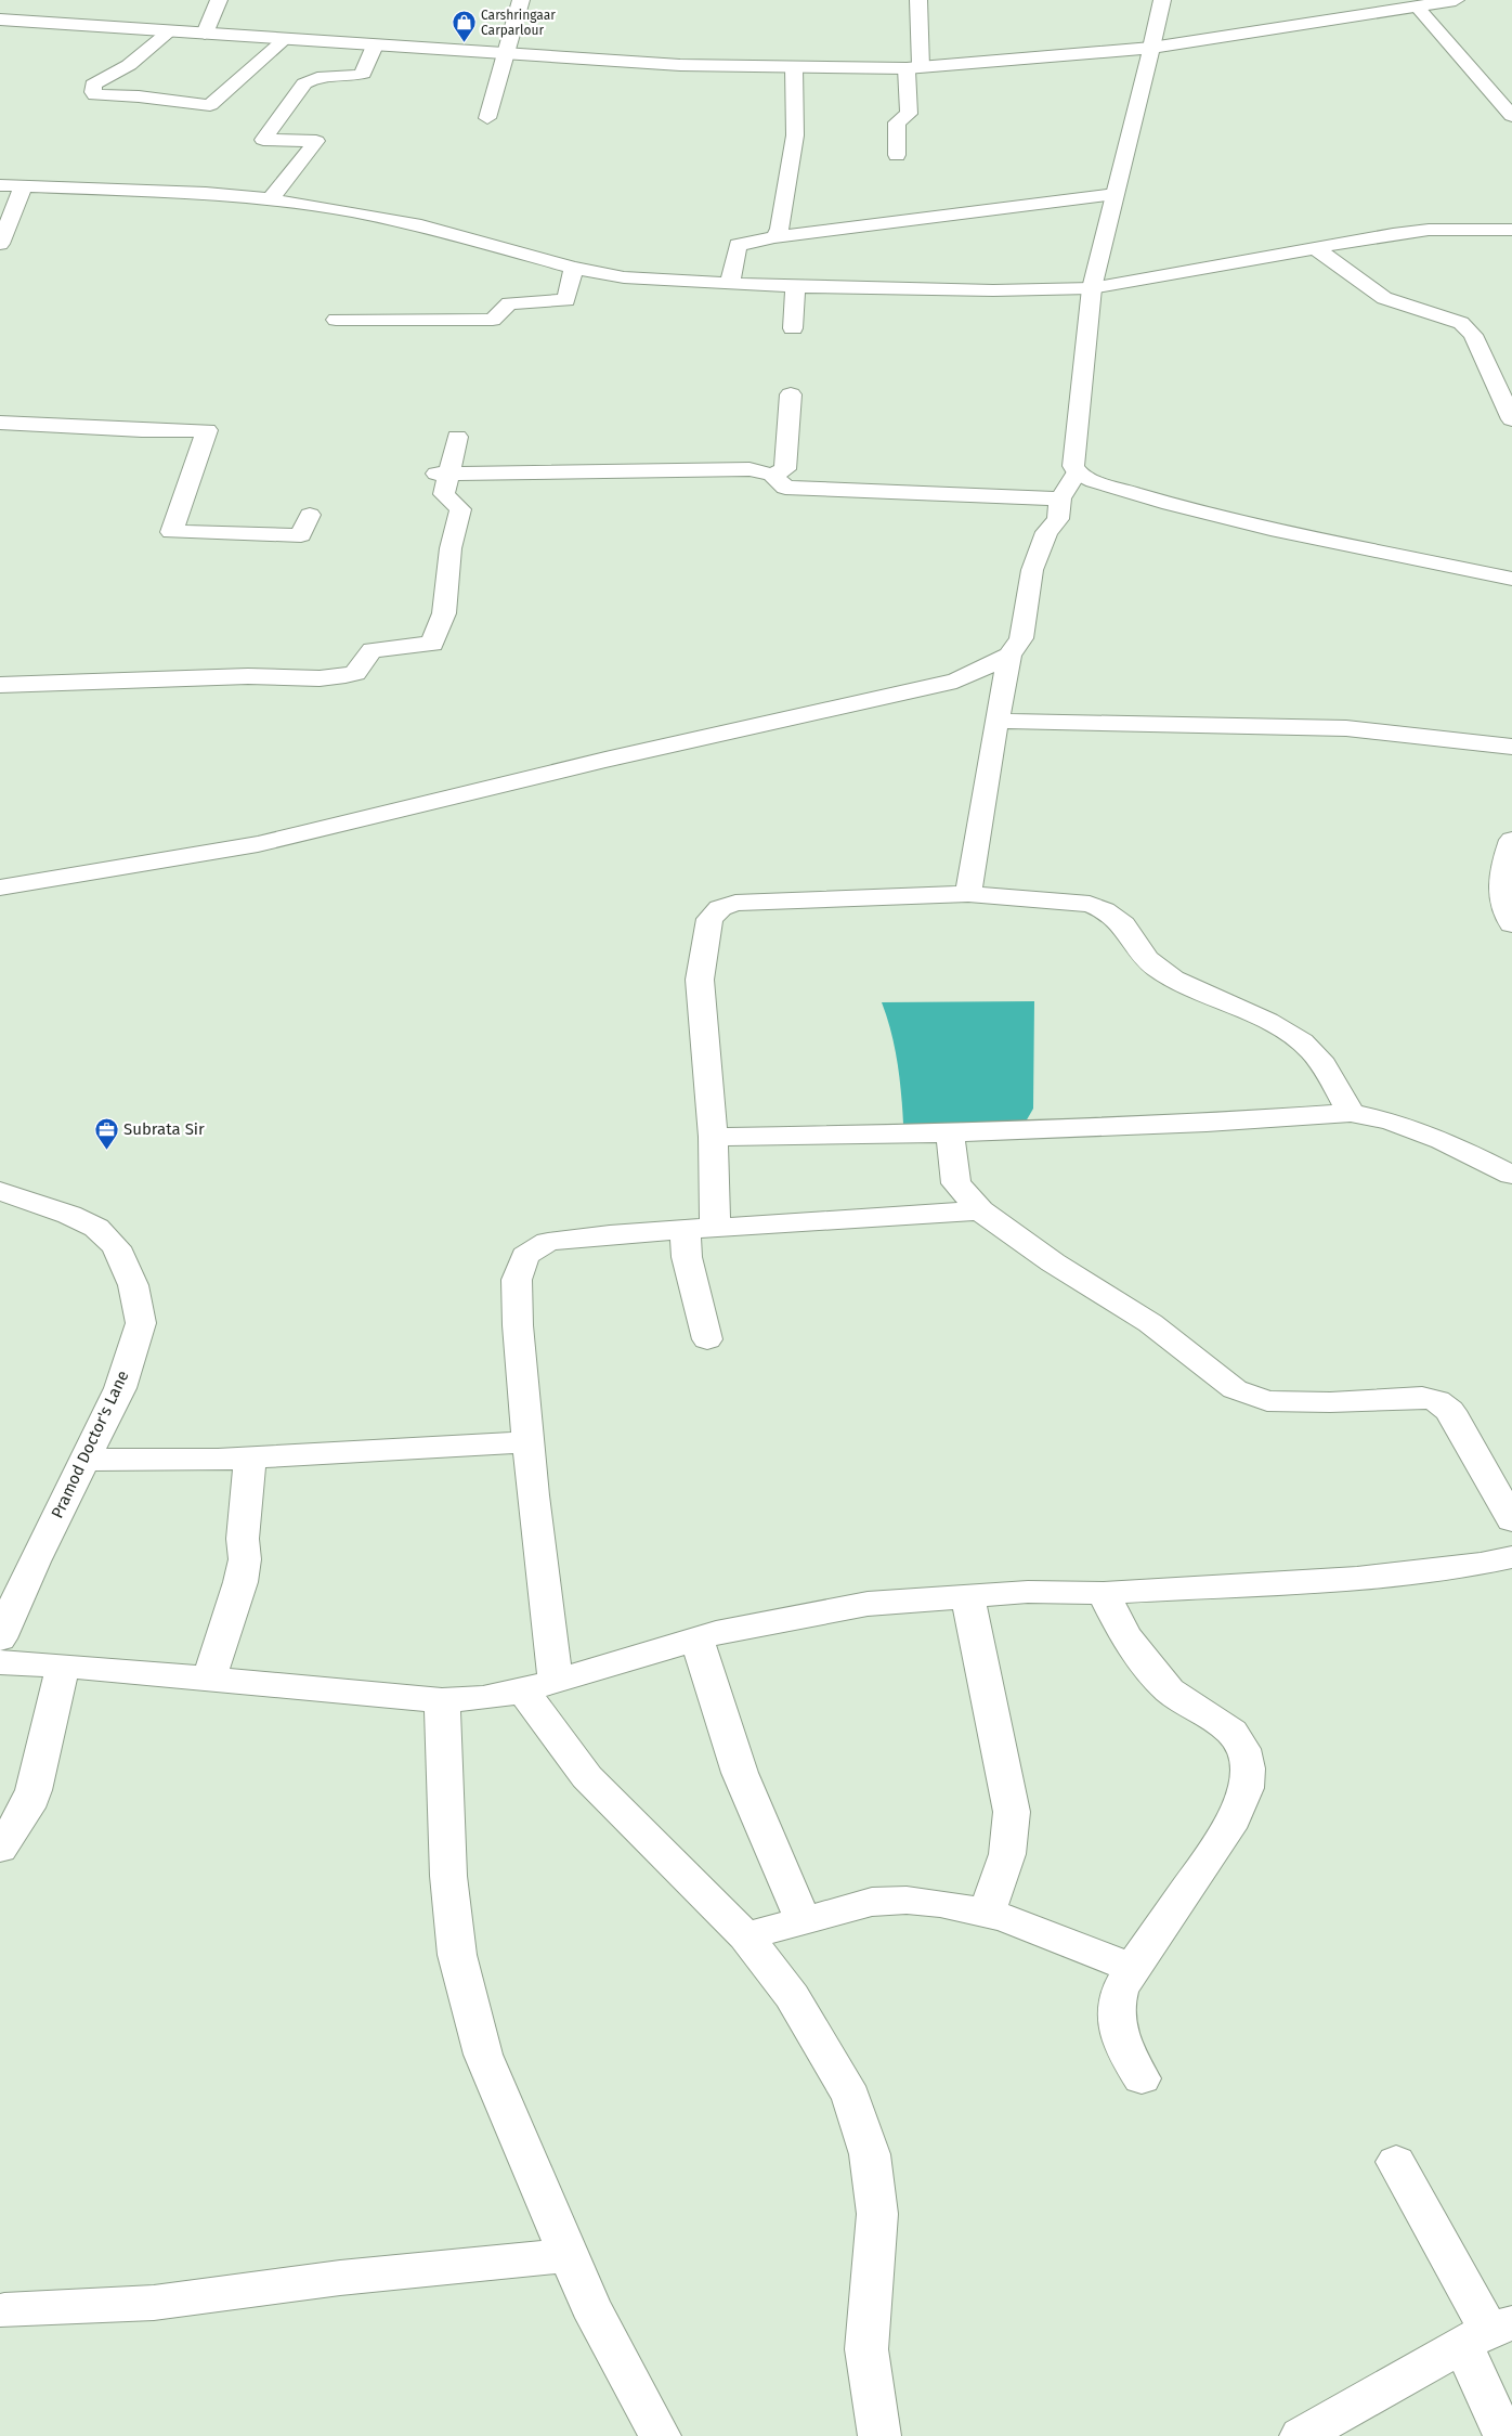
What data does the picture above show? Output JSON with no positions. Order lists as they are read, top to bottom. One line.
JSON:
{"streets":{"street":["Pramod Doctor's Lane"]},"places":{"shop":["Carshringaar Carparlour"],"office":["Subrata Sir"]}}
